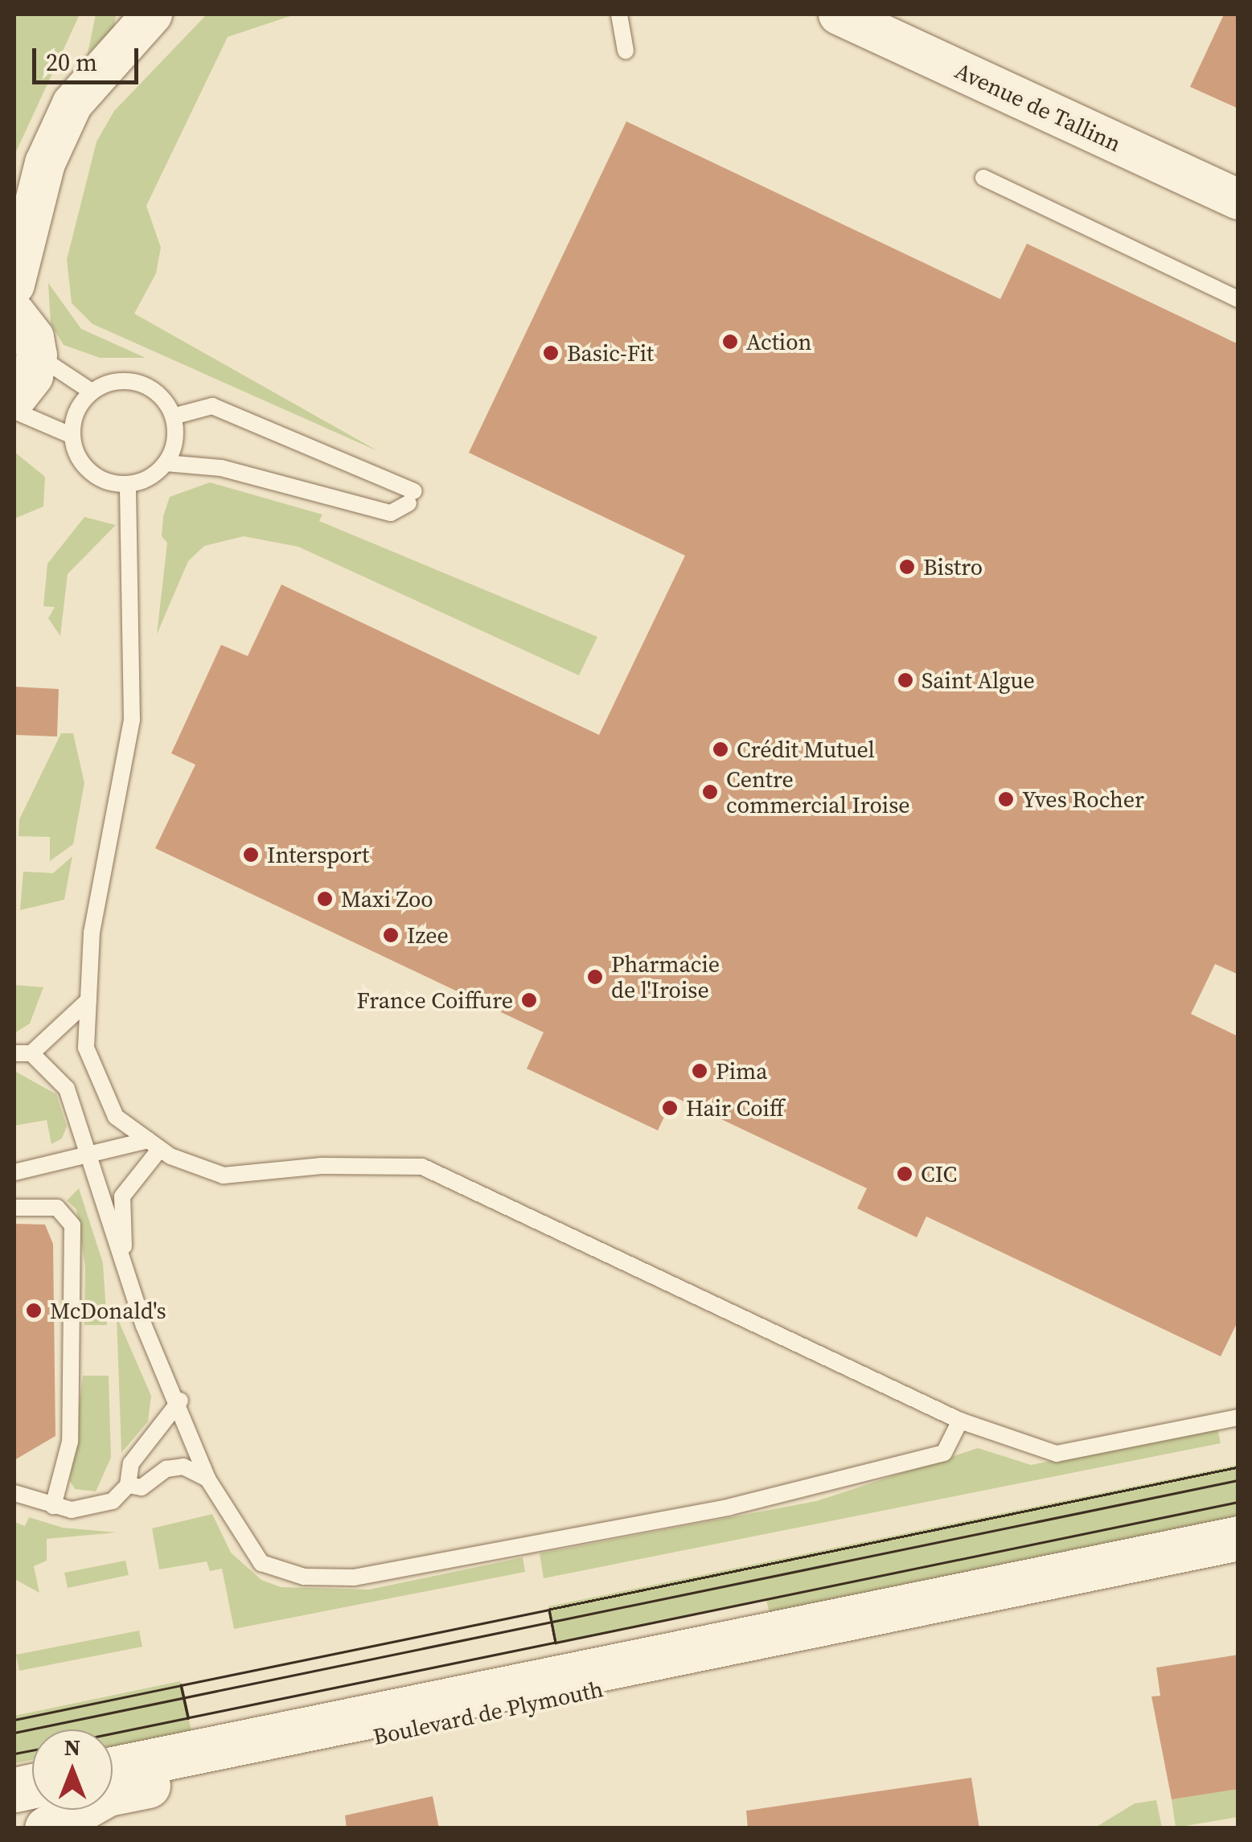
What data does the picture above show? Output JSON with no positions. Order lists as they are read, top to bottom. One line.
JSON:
{"streets":{"main road":["Boulevard de Plymouth"],"street":["Avenue de Tallinn"]},"places":["Action","Basic-Fit","Bistro","Saint Algue","Crédit Mutuel","Centre commercial Iroise","Yves Rocher","Intersport","Maxi Zoo","Izee","Pharmacie de l'Iroise","France Coiffure","Pima","Hair Coiff","CIC","McDonald's"],"scale_bar":"20 m","north":"top"}
